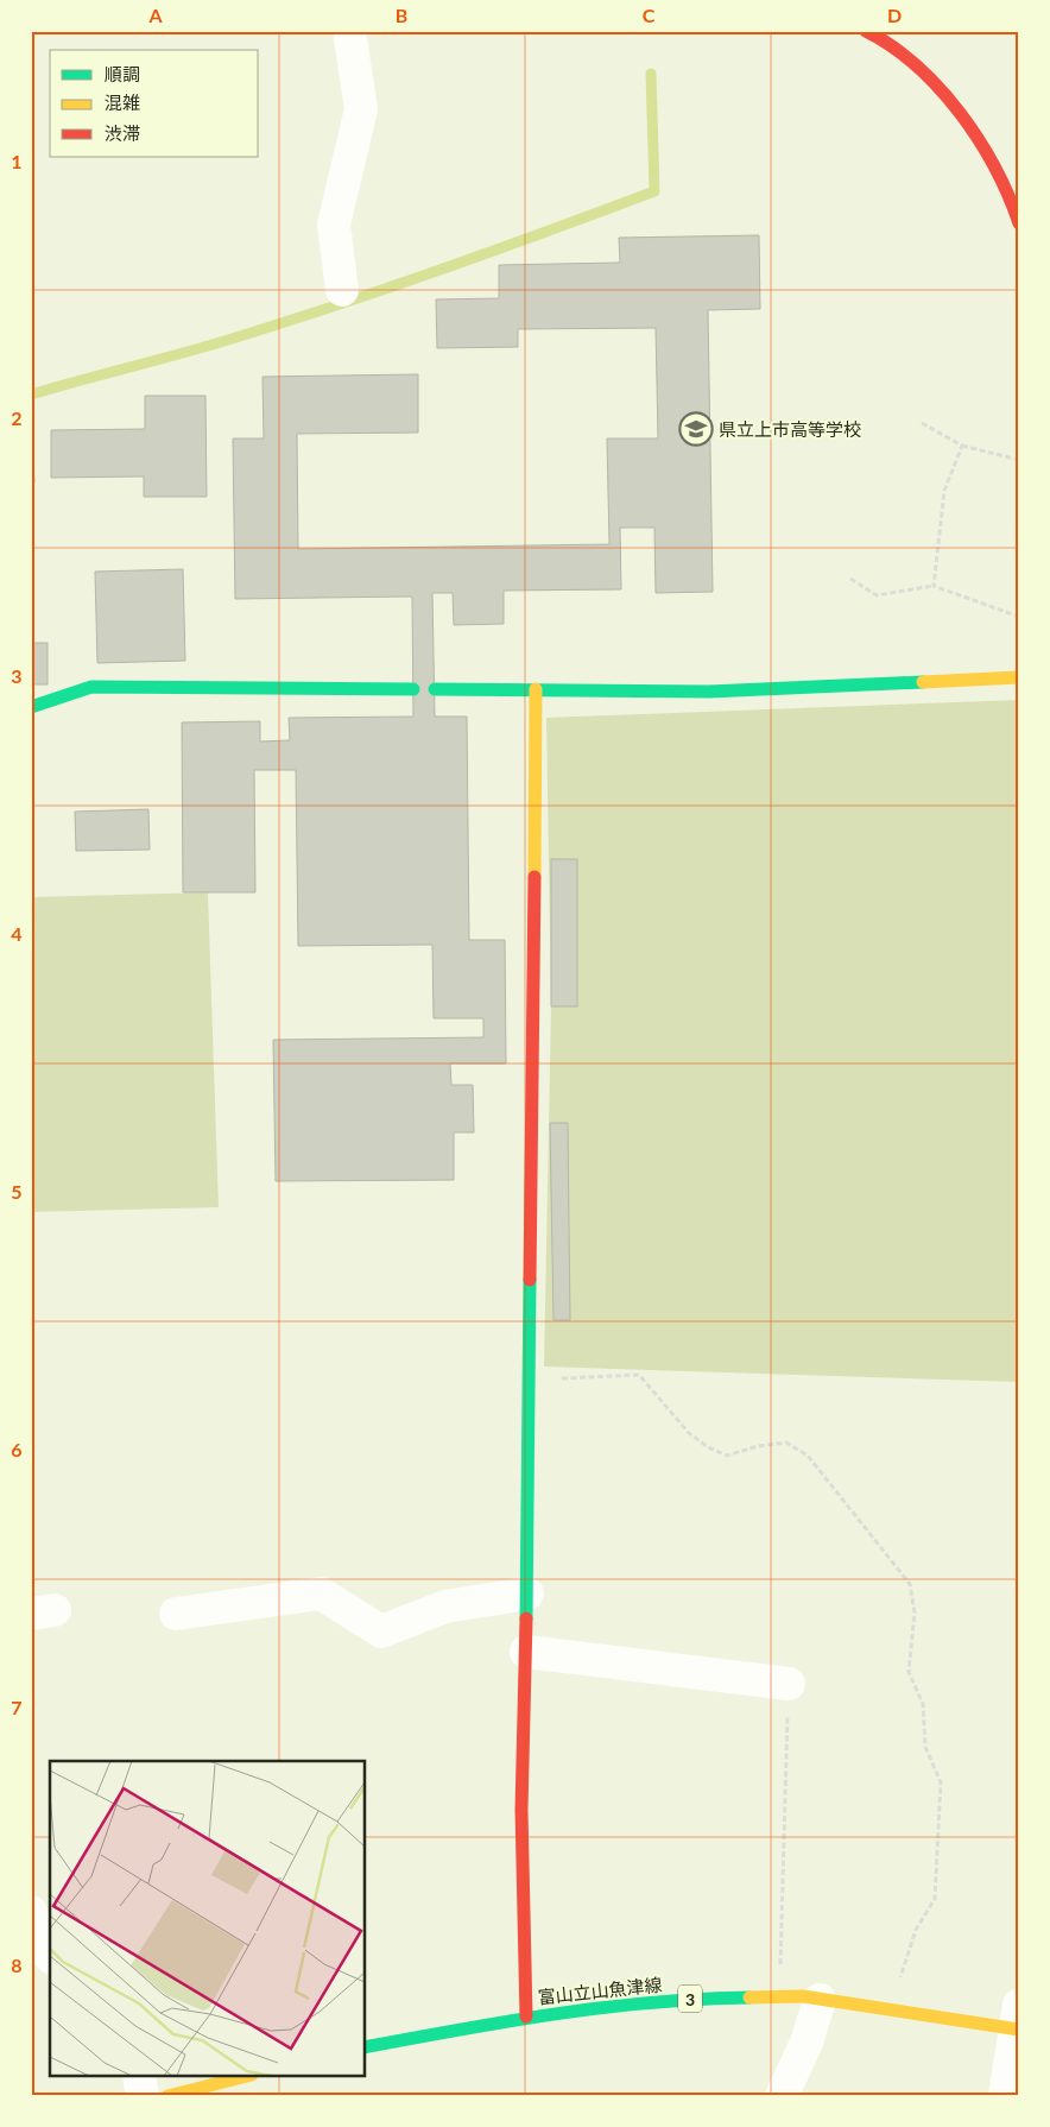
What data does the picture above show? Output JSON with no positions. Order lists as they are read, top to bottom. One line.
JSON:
{"streets":{"street":["富山立山魚津線","3"]},"places":{"school or university":["県立上市高等学校"]},"legend":["順調","混雑","渋滞"],"grid":{"columns":["A","B","C","D"],"rows":["1","2","3","4","5","6","7","8"]}}
